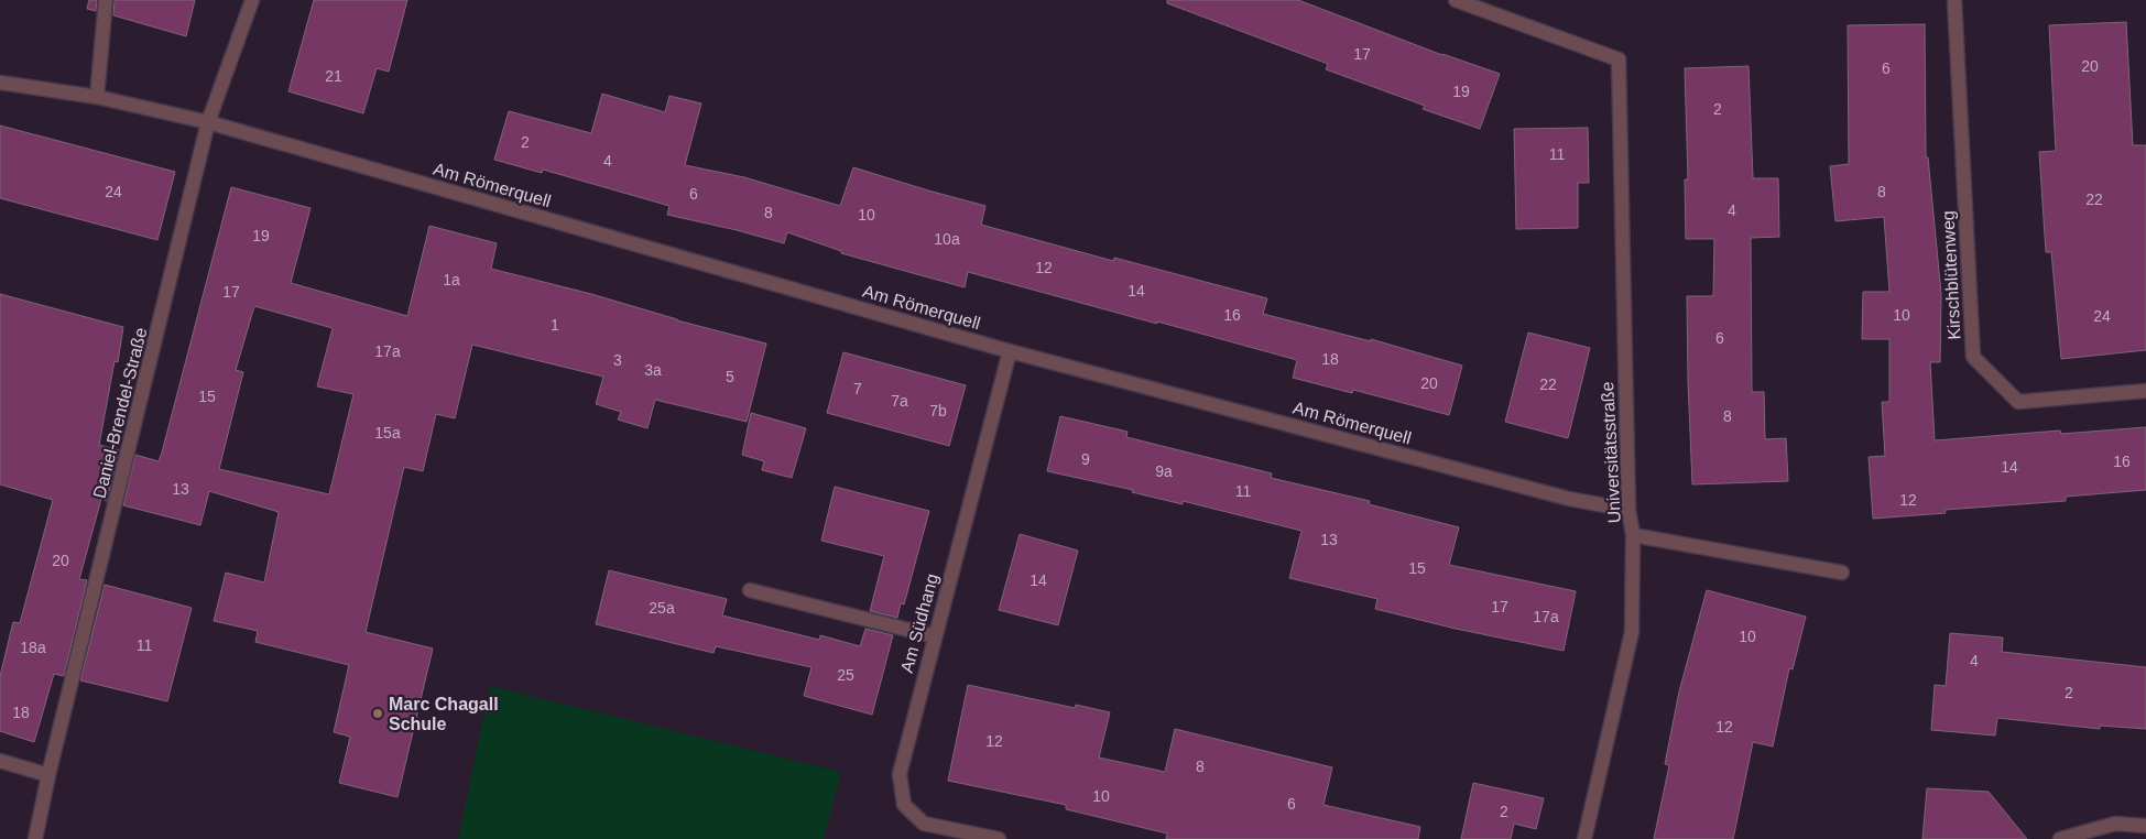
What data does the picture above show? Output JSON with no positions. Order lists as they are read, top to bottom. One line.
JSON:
{"streets":{"street":["Am Römerquell","Kirschblütenweg","Daniel-Brendel-Straße","Universitätsstraße","Am Südhang"]},"crossings":[["Am Römerquell","Daniel-Brendel-Straße"],["Am Römerquell","Universitätsstraße"],["Am Römerquell","Am Südhang"]],"places":["Marc Chagall Schule"],"house_numbers":["17","20","6","21","19","2","2","11","4","24","8","6","22","4","8","10","19","10a","12","1a","14","17","16","10","24","1","6","17a","18","3","3a","5","20","22","7","15","7a","7b","8","15a","9","16","14","9a","13","11","12","13","20","15","14","17","25a","17a","10","11","18a","4","25","2","18","12","12","8","10","6","2"]}
